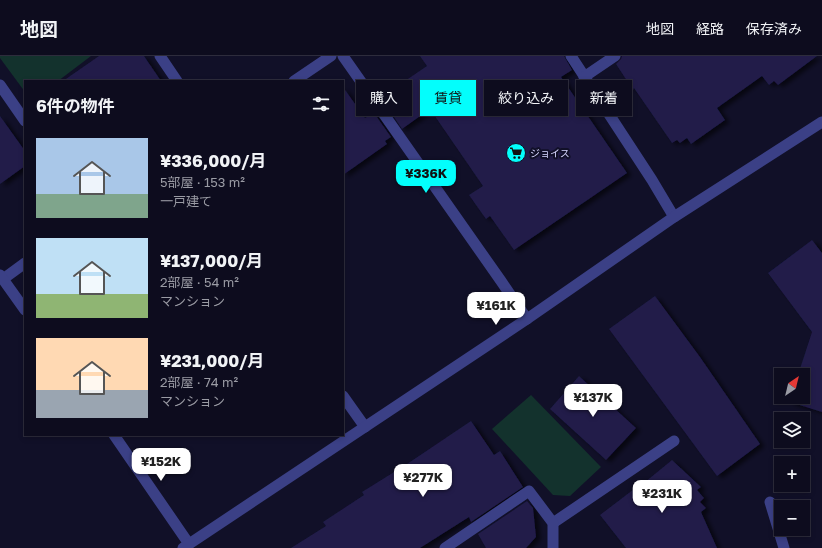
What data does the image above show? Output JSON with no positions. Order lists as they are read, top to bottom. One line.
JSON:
{"places":{"supermarket":["ジョイス"]},"north":"top right","page":{"header":"地図","nav":["地図","経路","保存済み"],"chip":["購入","賃貸","絞り込み","新着"],"heading":"6件の物件","list":[{"name":"¥336,000/月","note":"5部屋 · 153 m² · 一戸建て"},{"name":"¥137,000/月","note":"2部屋 · 54 m² · マンション"},{"name":"¥231,000/月","note":"2部屋 · 74 m² · マンション"}],"price":["¥336K","¥161K","¥137K","¥152K","¥277K","¥231K"],"map_buttons":["+","−"]}}
